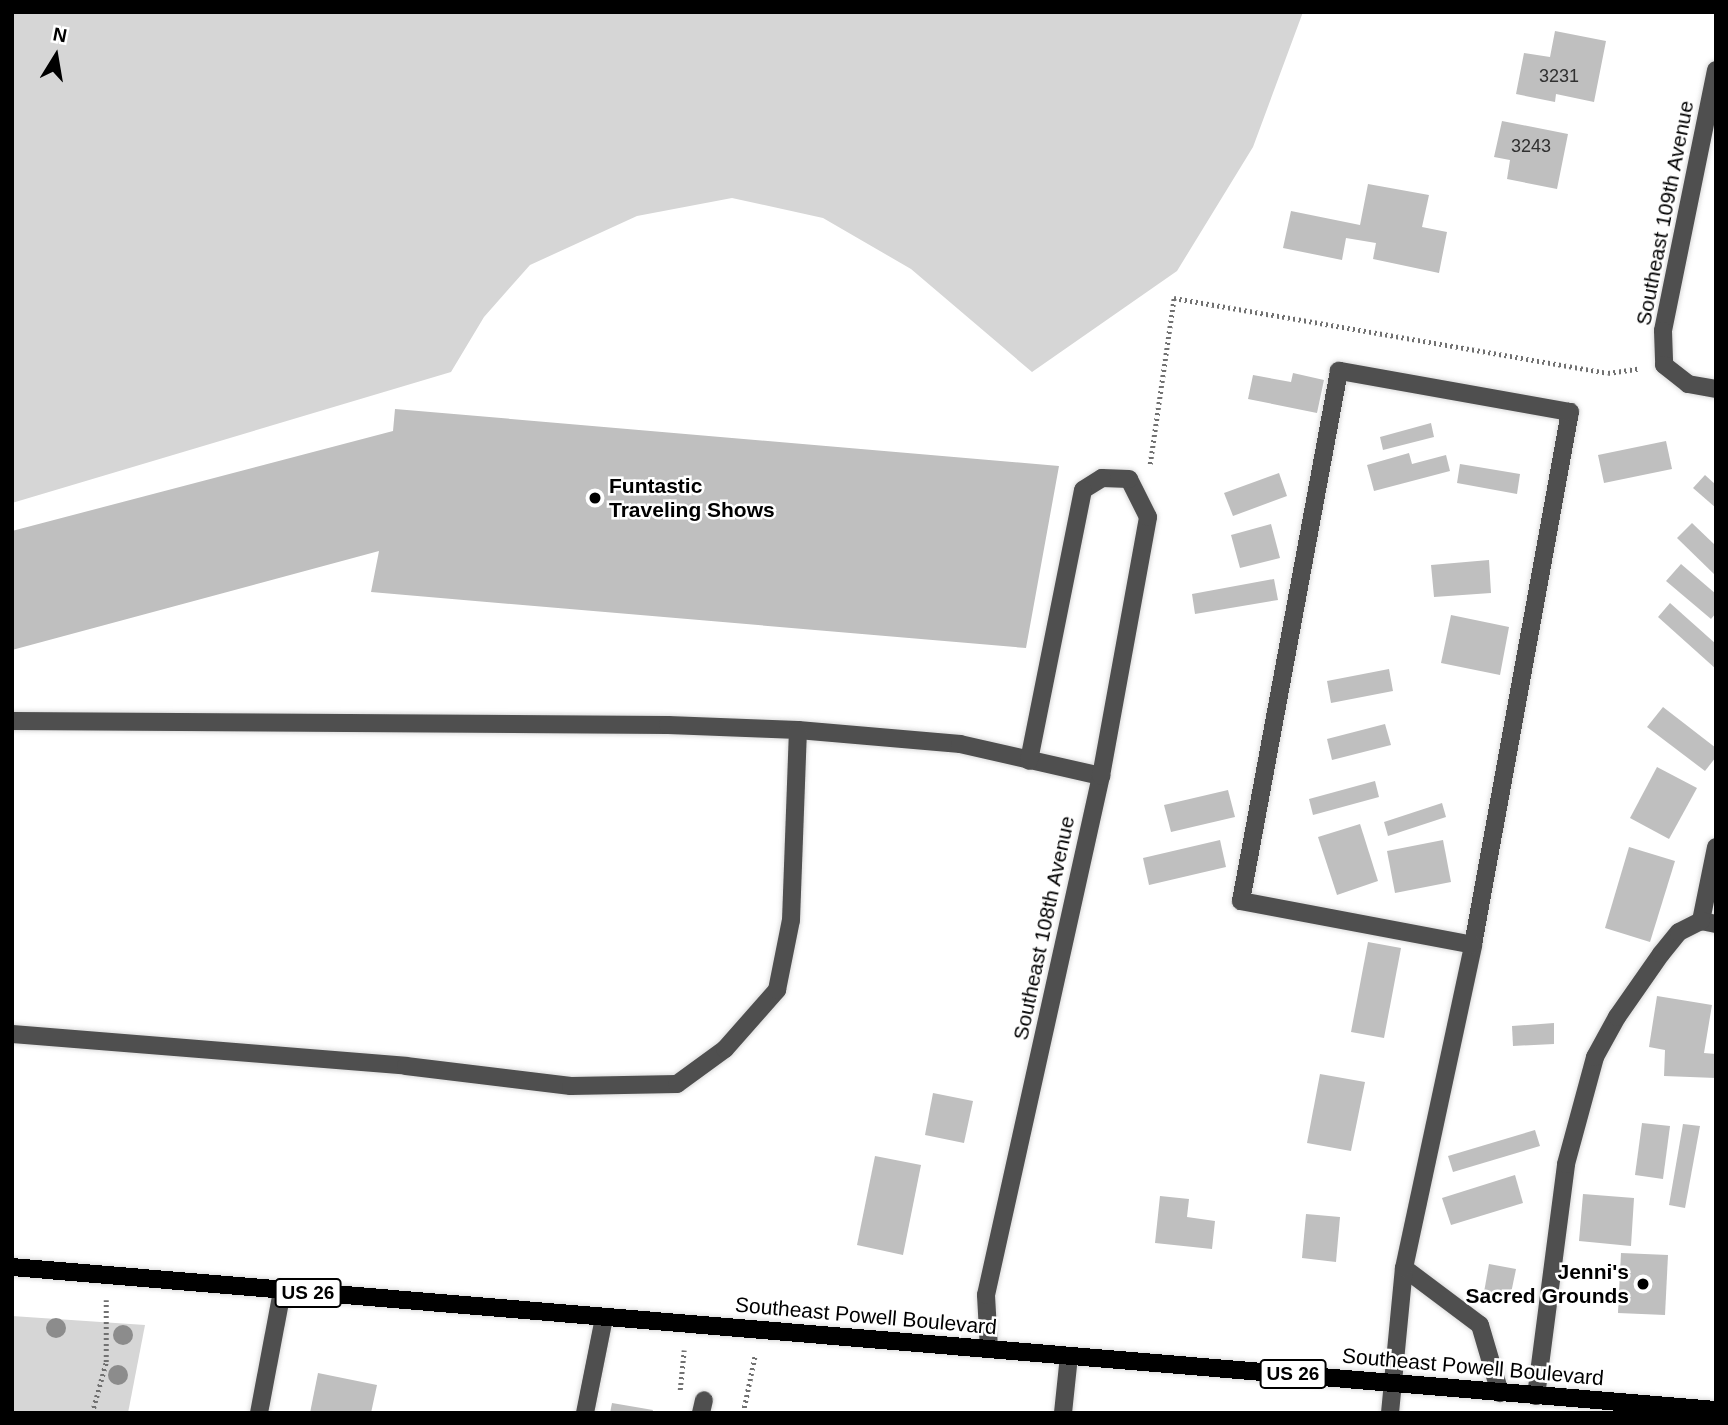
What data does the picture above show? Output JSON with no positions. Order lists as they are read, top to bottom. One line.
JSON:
{"streets":{"main road":["US 26","Southeast Powell Boulevard"],"street":["Southeast 109th Avenue","Southeast 108th Avenue"]},"crossings":[["Southeast 108th Avenue","Southeast Powell Boulevard"]],"places":["Funtastic Traveling Shows","Jenni's Sacred Grounds"],"house_numbers":["3231","3243"],"north":"top"}
